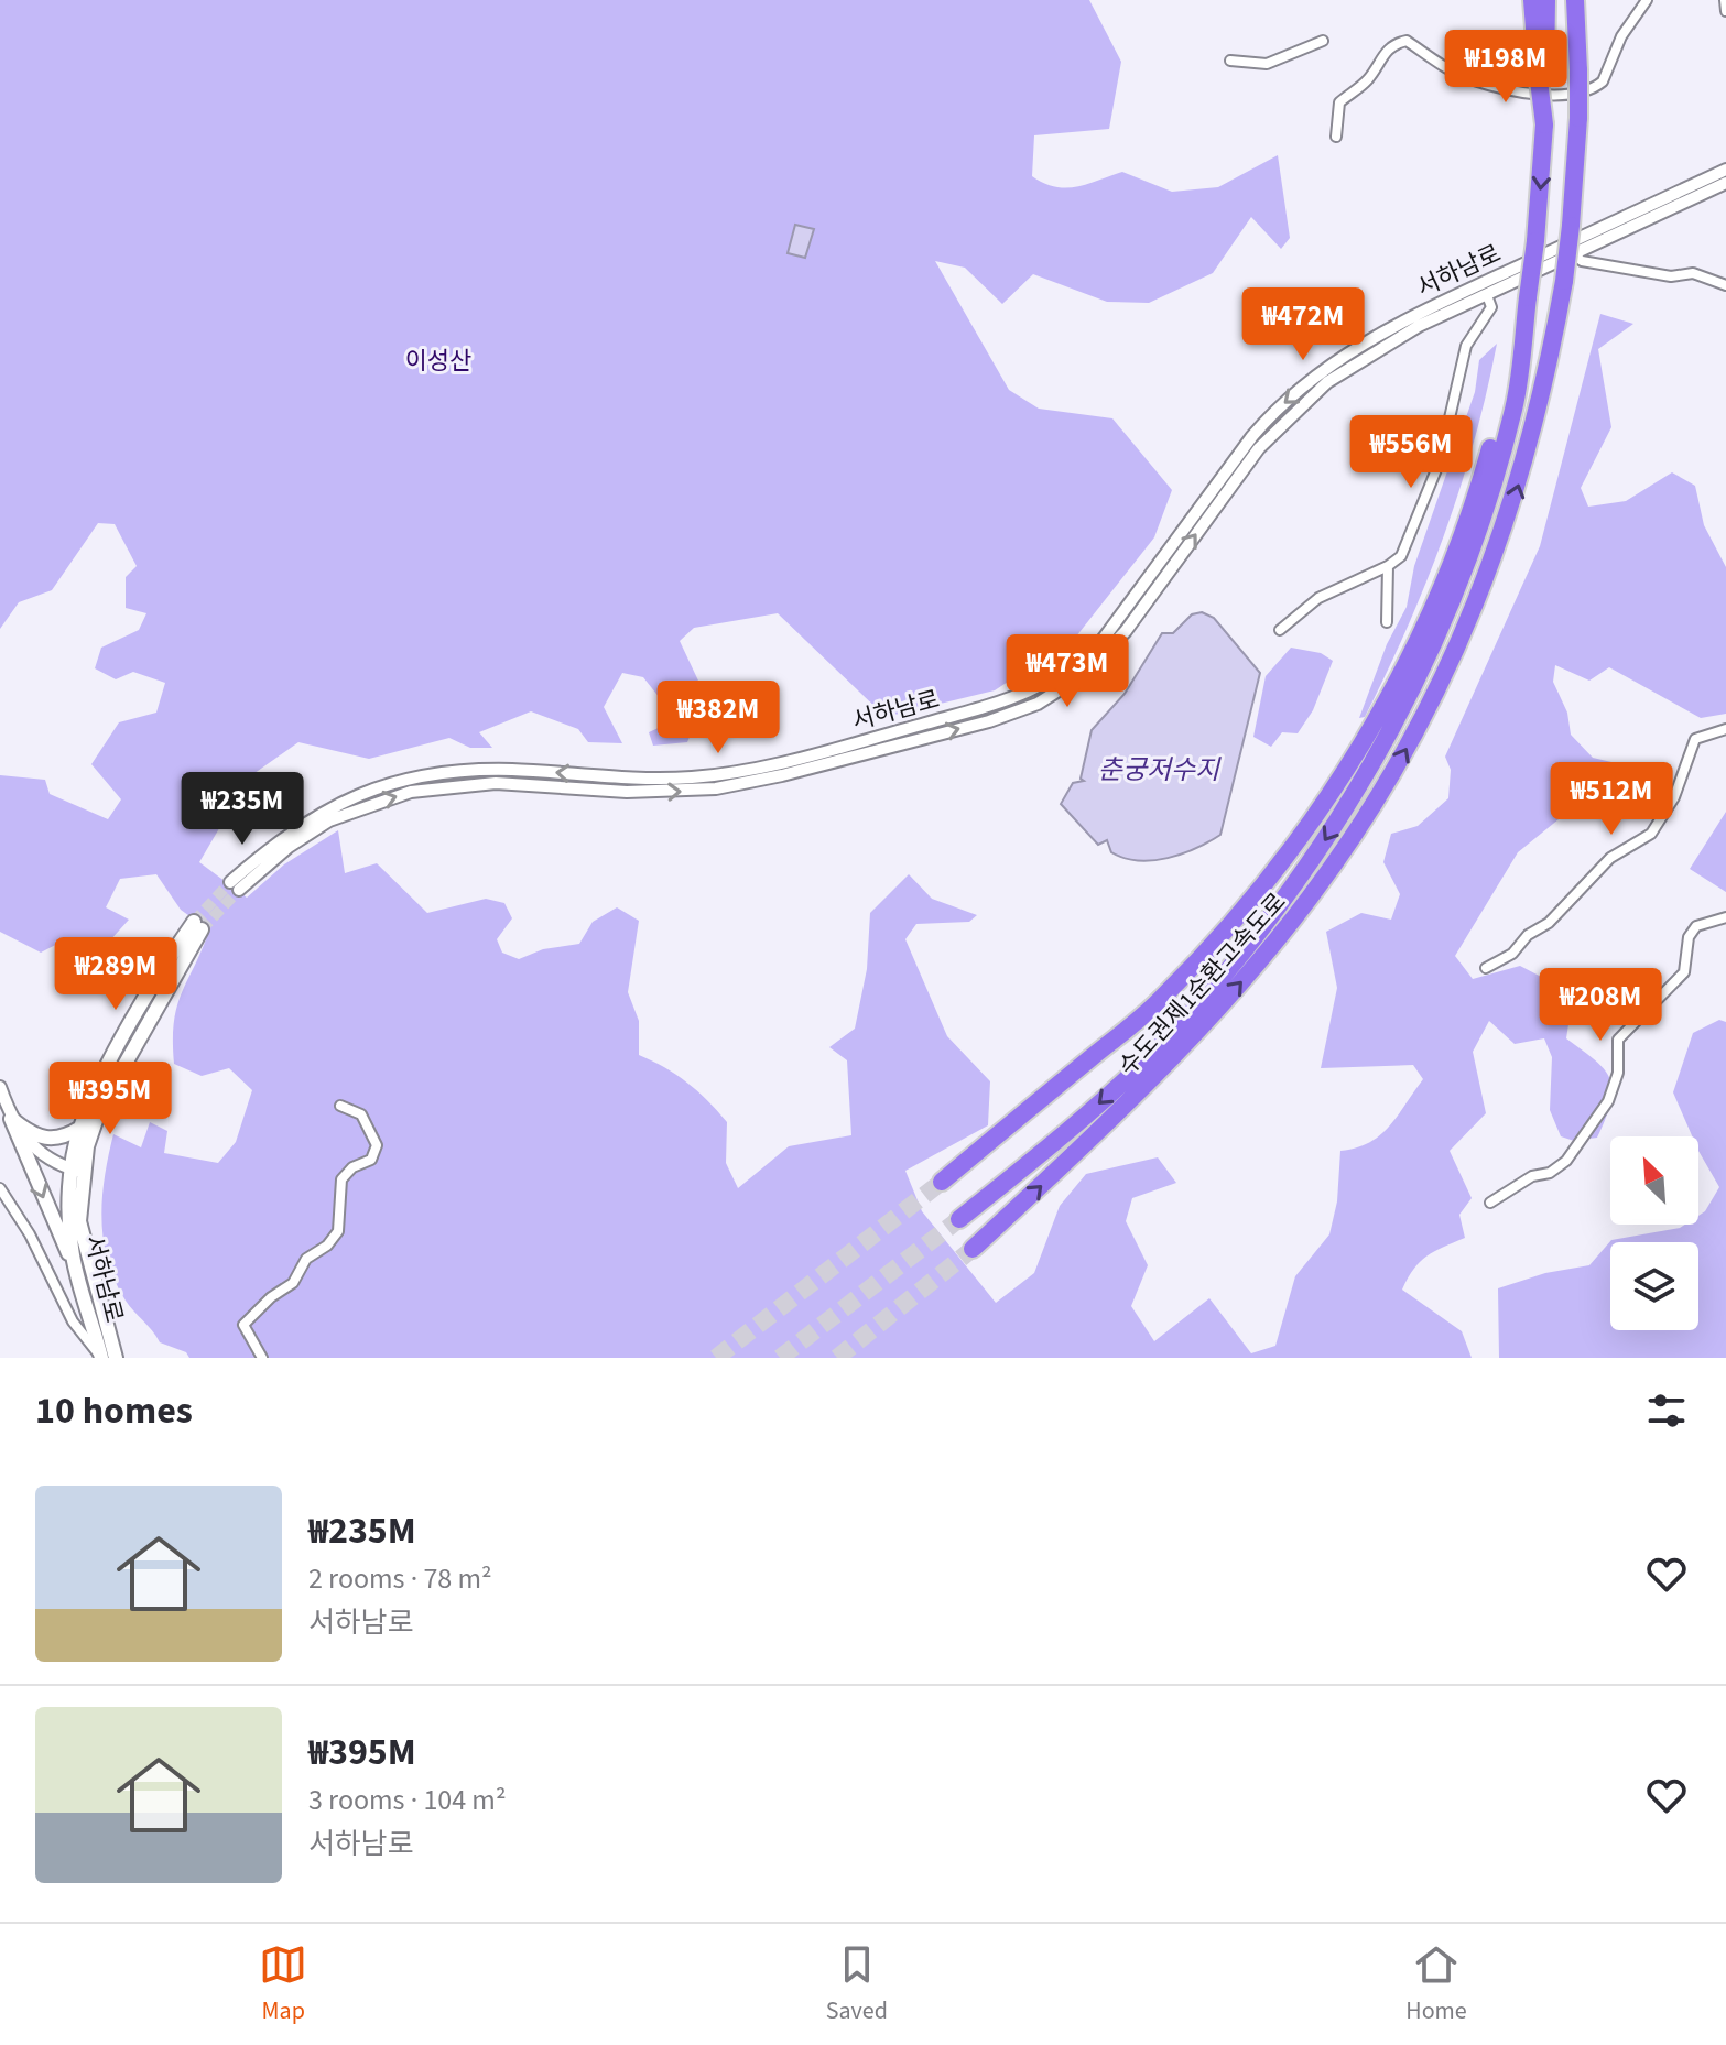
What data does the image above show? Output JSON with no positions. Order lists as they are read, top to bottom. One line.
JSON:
{"streets":{"highway":["수도권제1순환고속도로"],"main road":["서하남로"]},"crossings":[["서하남로","수도권제1순환고속도로"]],"water":["춘궁저수지"],"parks":["이성산"],"north":"top left","page":{"price":["₩198M","₩472M","₩556M","₩473M","₩382M","₩512M","₩235M","₩289M","₩208M","₩395M"],"heading":"10 homes","list":[{"name":"₩235M","note":"2 rooms · 78 m² · 서하남로"},{"name":"₩395M","note":"3 rooms · 104 m² · 서하남로"}],"tabs":["Map","Saved","Home"]}}
